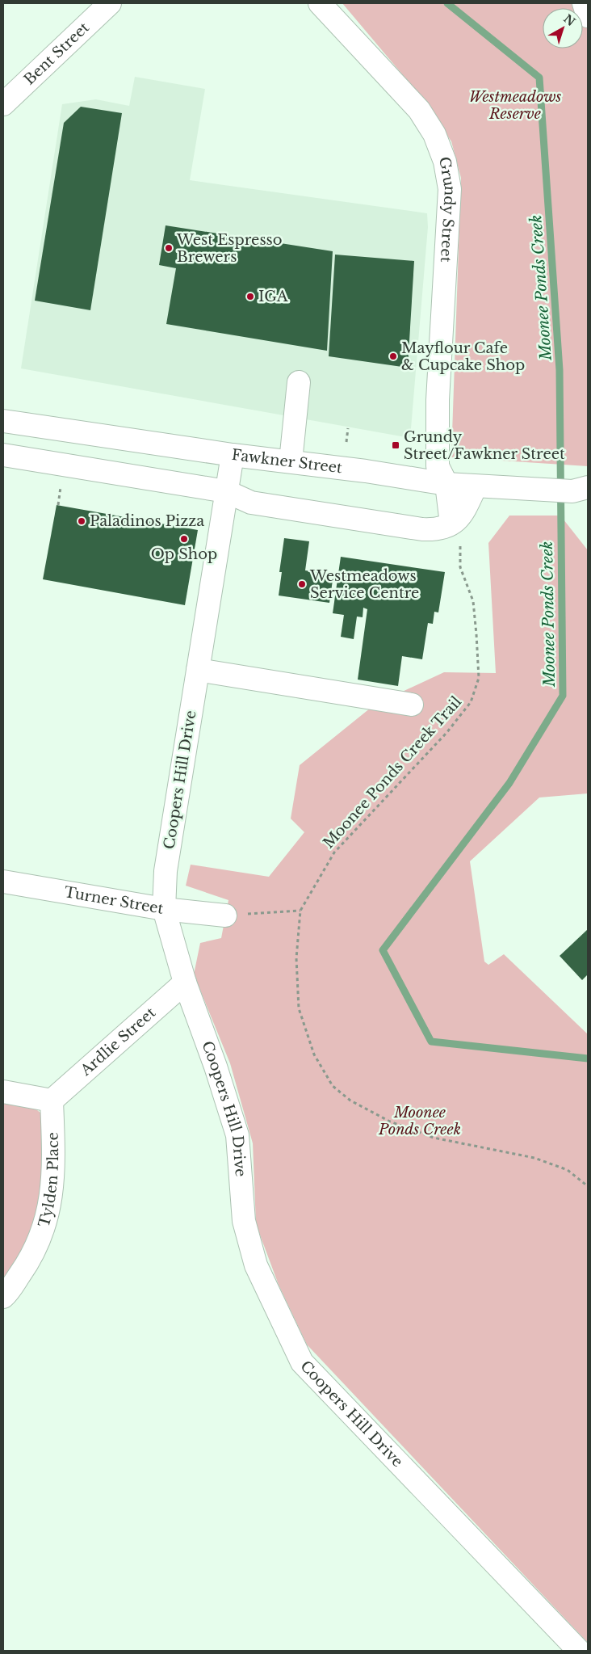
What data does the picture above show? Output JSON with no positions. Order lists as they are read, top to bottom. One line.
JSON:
{"streets":{"street":["Bent Street","Grundy Street","Fawkner Street","Coopers Hill Drive","Turner Street","Ardlie Street","Tylden Place"],"path":["Moonee Ponds Creek Trail"]},"crossings":[["Grundy Street","Fawkner Street"],["Grundy Street","Moonee Ponds Creek Trail"],["Fawkner Street","Coopers Hill Drive"],["Coopers Hill Drive","Turner Street"],["Coopers Hill Drive","Ardlie Street"],["Ardlie Street","Tylden Place"]],"water":["Moonee Ponds Creek"],"parks":["Westmeadows Reserve","Moonee Ponds Creek"],"places":{"other":["West Espresso Brewers","IGA","Mayflour Cafe & Cupcake Shop","Paladinos Pizza","Op Shop","Westmeadows Service Centre"],"transit":["Grundy Street/Fawkner Street"]},"north":"top right"}
